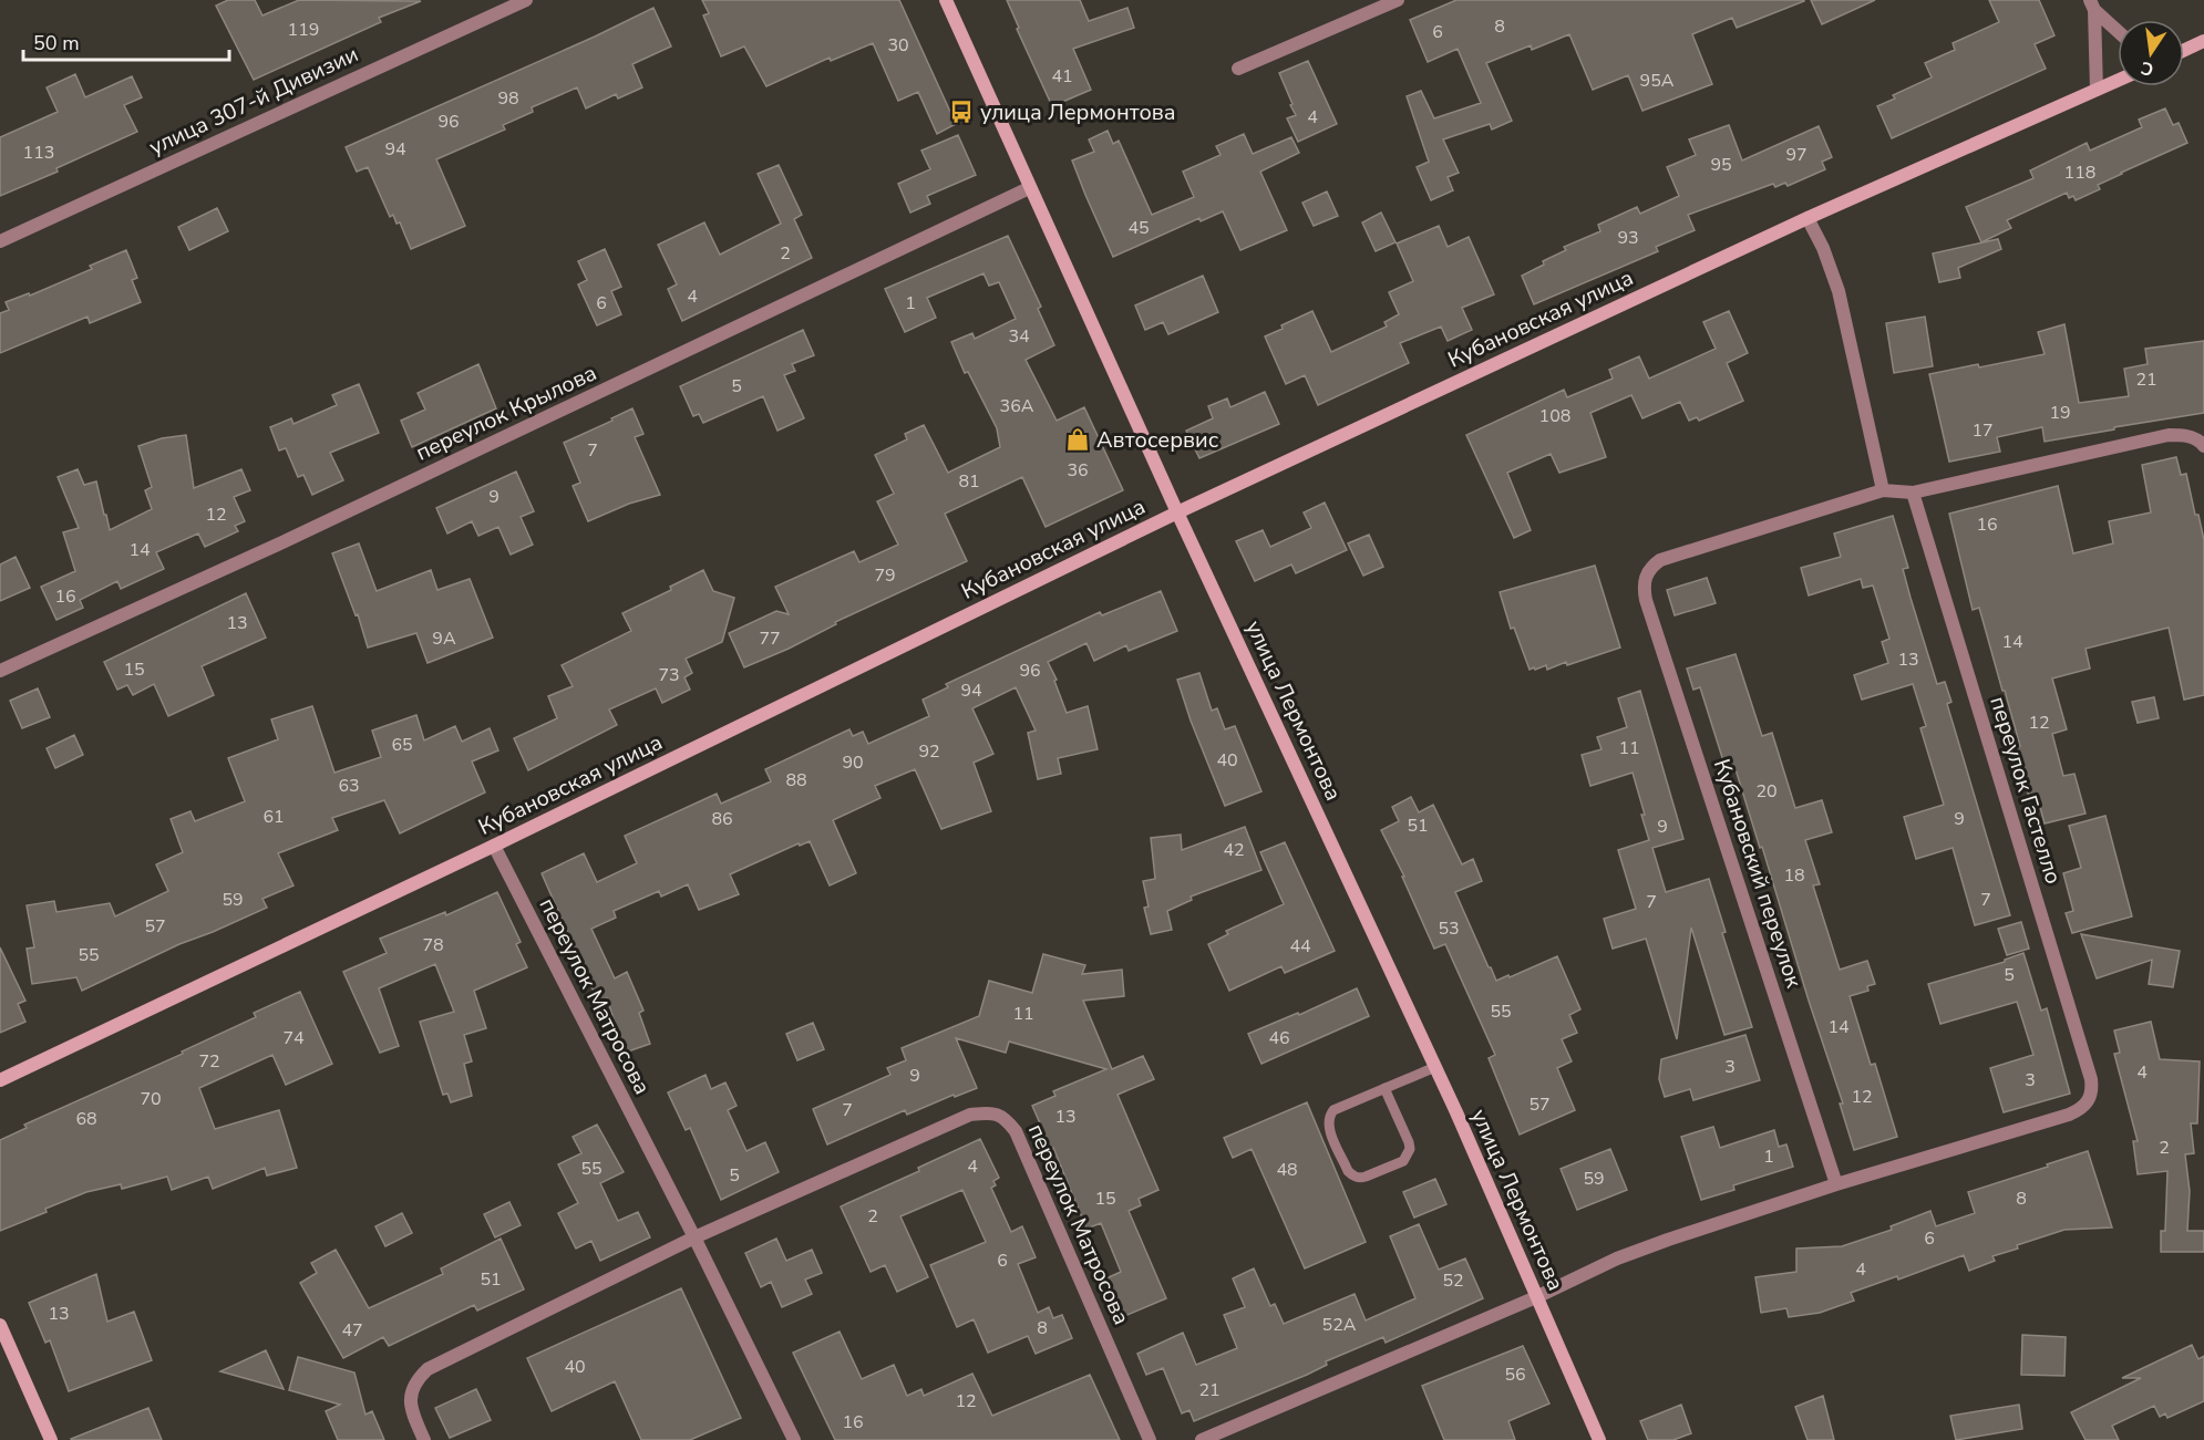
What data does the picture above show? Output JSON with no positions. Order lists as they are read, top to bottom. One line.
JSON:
{"streets":{"street":["улица 307-й Дивизии","Кубановская улица","переулок Крылова","улица Лермонтова","переулок Гастелло","Кубановский переулок","переулок Матросова"]},"crossings":[["Кубановская улица","улица Лермонтова"],["Кубановская улица","переулок Матросова"],["переулок Крылова","улица Лермонтова"],["переулок Гастелло","Кубановский переулок"]],"places":{"bus stop":["улица Лермонтова"],"shop":["Автосервис"]},"house_numbers":["8","119","6","30","41","95А","98","4","96","94","113","97","95","118","45","93","2","4","6","1","34","21","5","36А","19","108","17","7","36","81","9","12","16","14","79","16","13","9А","77","14","13","15","96","73","94","12","65","11","92","40","90","88","63","20","61","86","9","51","9","42","18","59","7","7","57","53","78","44","55","5","55","11","14","74","46","72","3","4","9","3","12","70","57","7","13","68","2","1","4","55","48","5","59","15","8","2","6","6","4","51","52","13","52А","8","47","40","56","21","12","16"],"scale_bar":"50 m","north":"bottom"}
